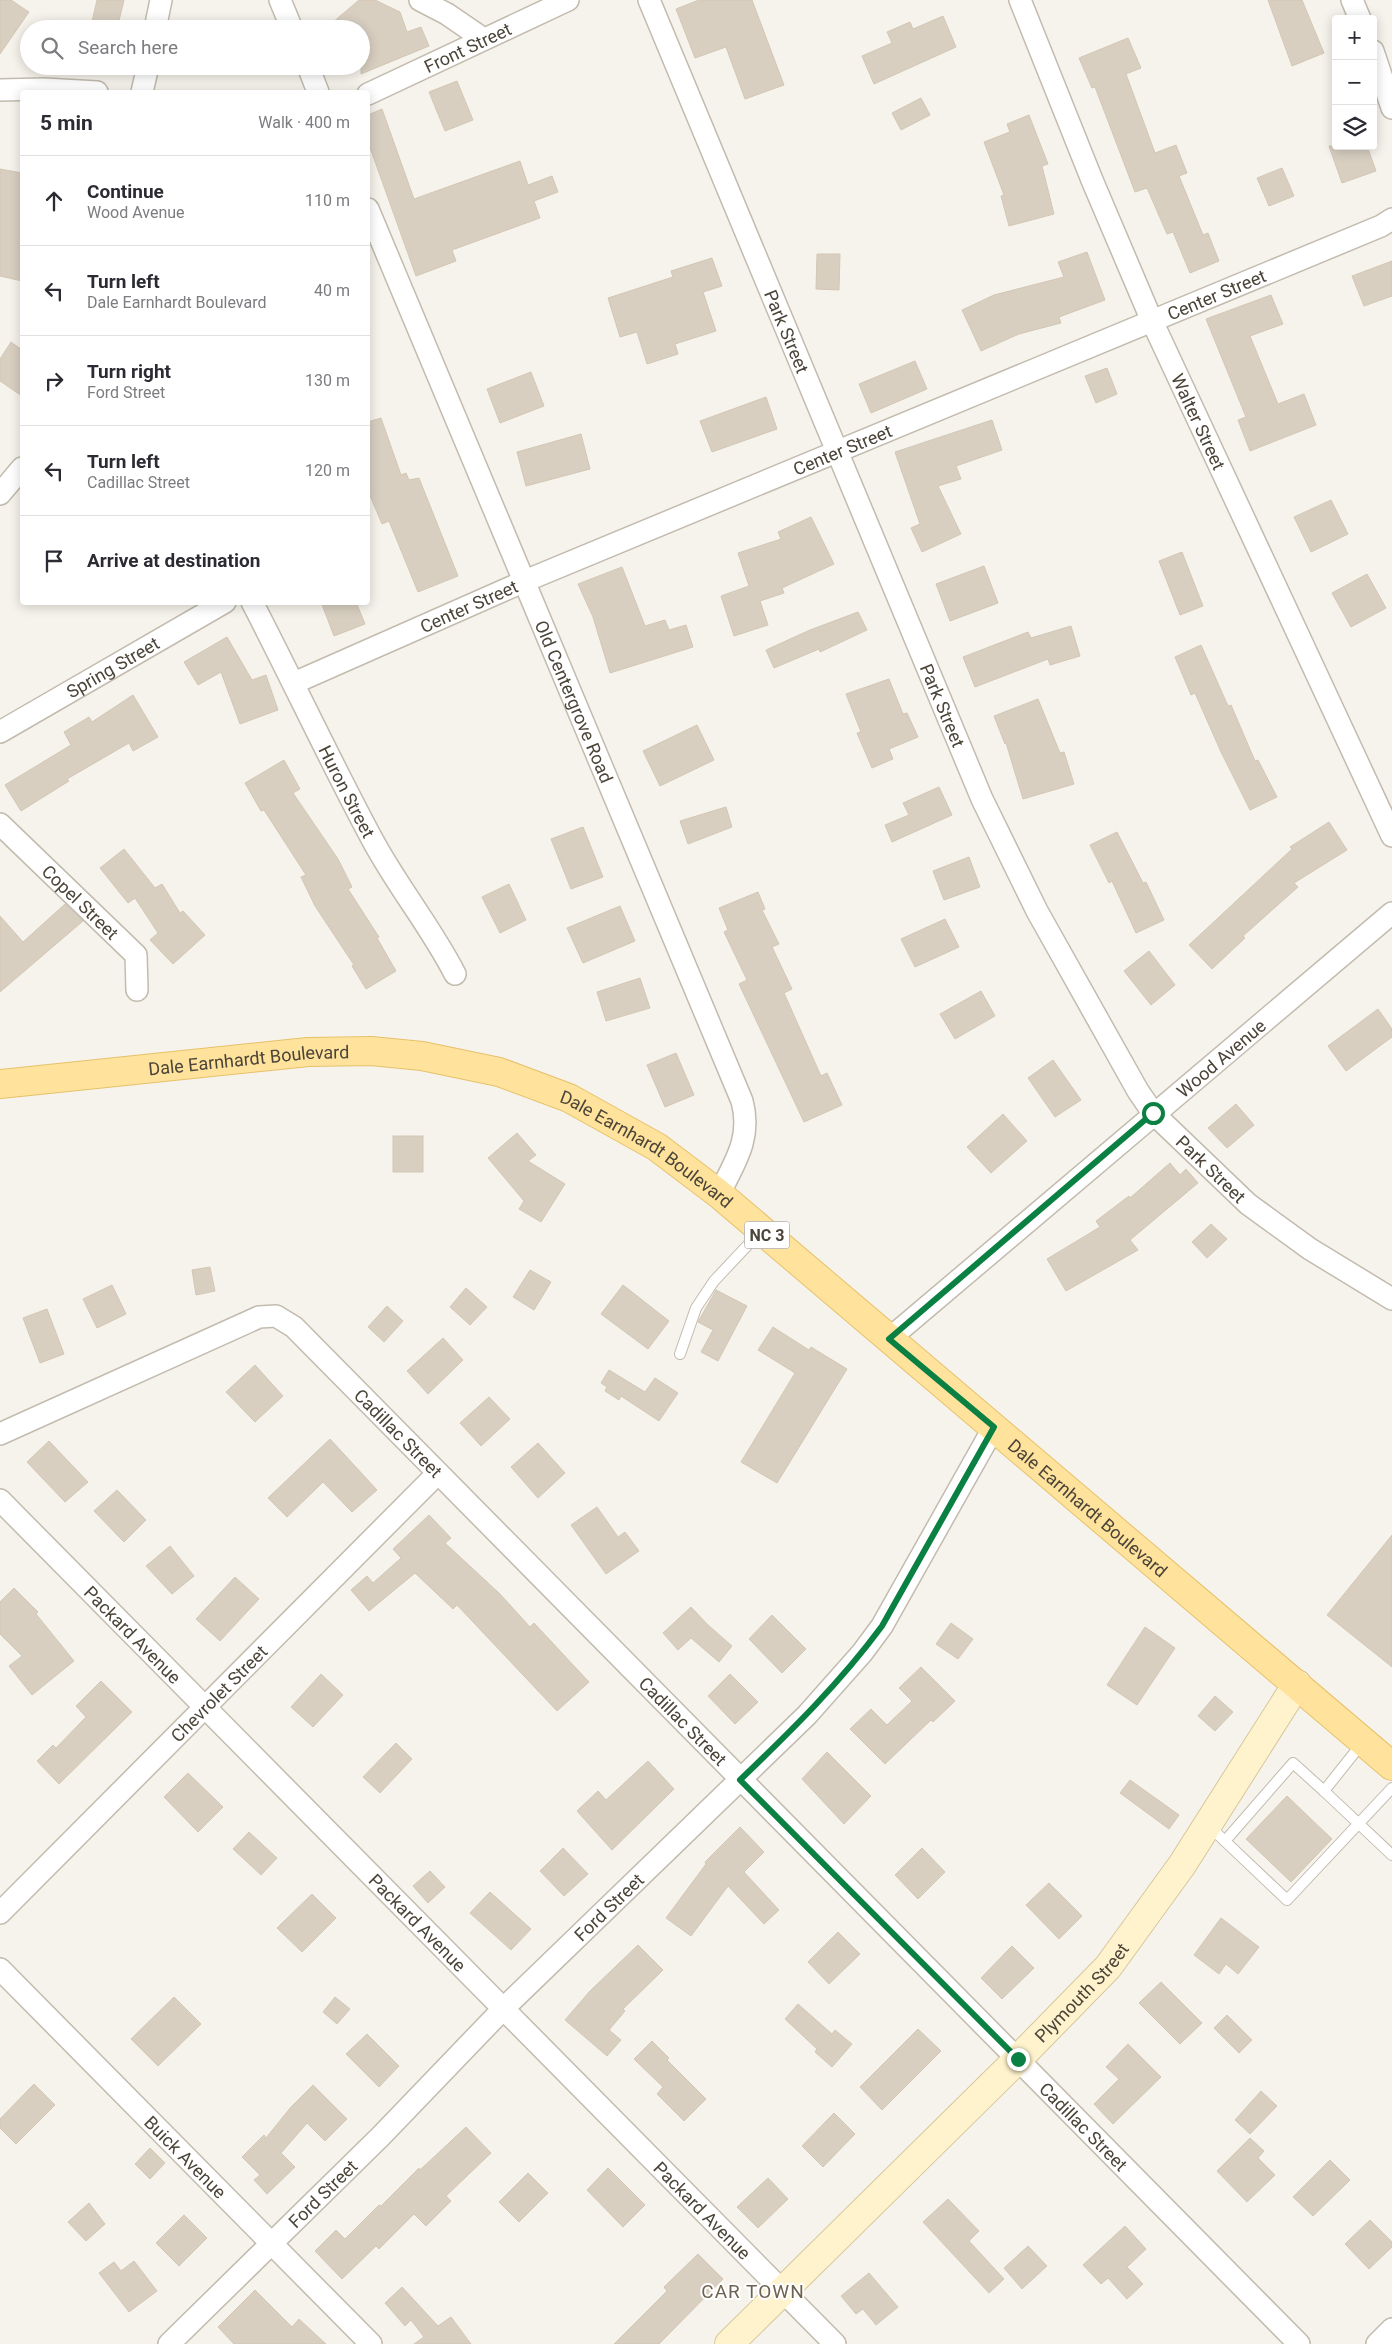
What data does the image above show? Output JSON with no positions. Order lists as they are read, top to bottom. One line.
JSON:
{"streets":{"main road":["Dale Earnhardt Boulevard","NC 3"],"street":["Front Street","Center Street","Park Street","Walter Street","Spring Street","Old Centergrove Road","Huron Street","Copel Street","Wood Avenue","Cadillac Street","Packard Avenue","Chevrolet Street","Ford Street","Plymouth Street","Buick Avenue"]},"crossings":[["Center Street","Park Street"],["Center Street","Walter Street"],["Center Street","Old Centergrove Road"],["Center Street","Huron Street"],["Park Street","Wood Avenue"],["Old Centergrove Road","Dale Earnhardt Boulevard"],["Wood Avenue","Dale Earnhardt Boulevard"],["Dale Earnhardt Boulevard","Ford Street"],["Dale Earnhardt Boulevard","Plymouth Street"],["Cadillac Street","Chevrolet Street"],["Cadillac Street","Ford Street"],["Cadillac Street","Plymouth Street"],["Packard Avenue","Chevrolet Street"],["Packard Avenue","Ford Street"],["Packard Avenue","Plymouth Street"],["Ford Street","Buick Avenue"]],"districts":["CAR TOWN"],"page":{"map_buttons":["+","−"],"search":"Search here","heading":["5 min","Walk · 400 m"],"list":[["Continue","Wood Avenue","110 m"],["Turn left","Dale Earnhardt Boulevard","40 m"],["Turn right","Ford Street","130 m"],["Turn left","Cadillac Street","120 m"],"Arrive at destination"]}}
